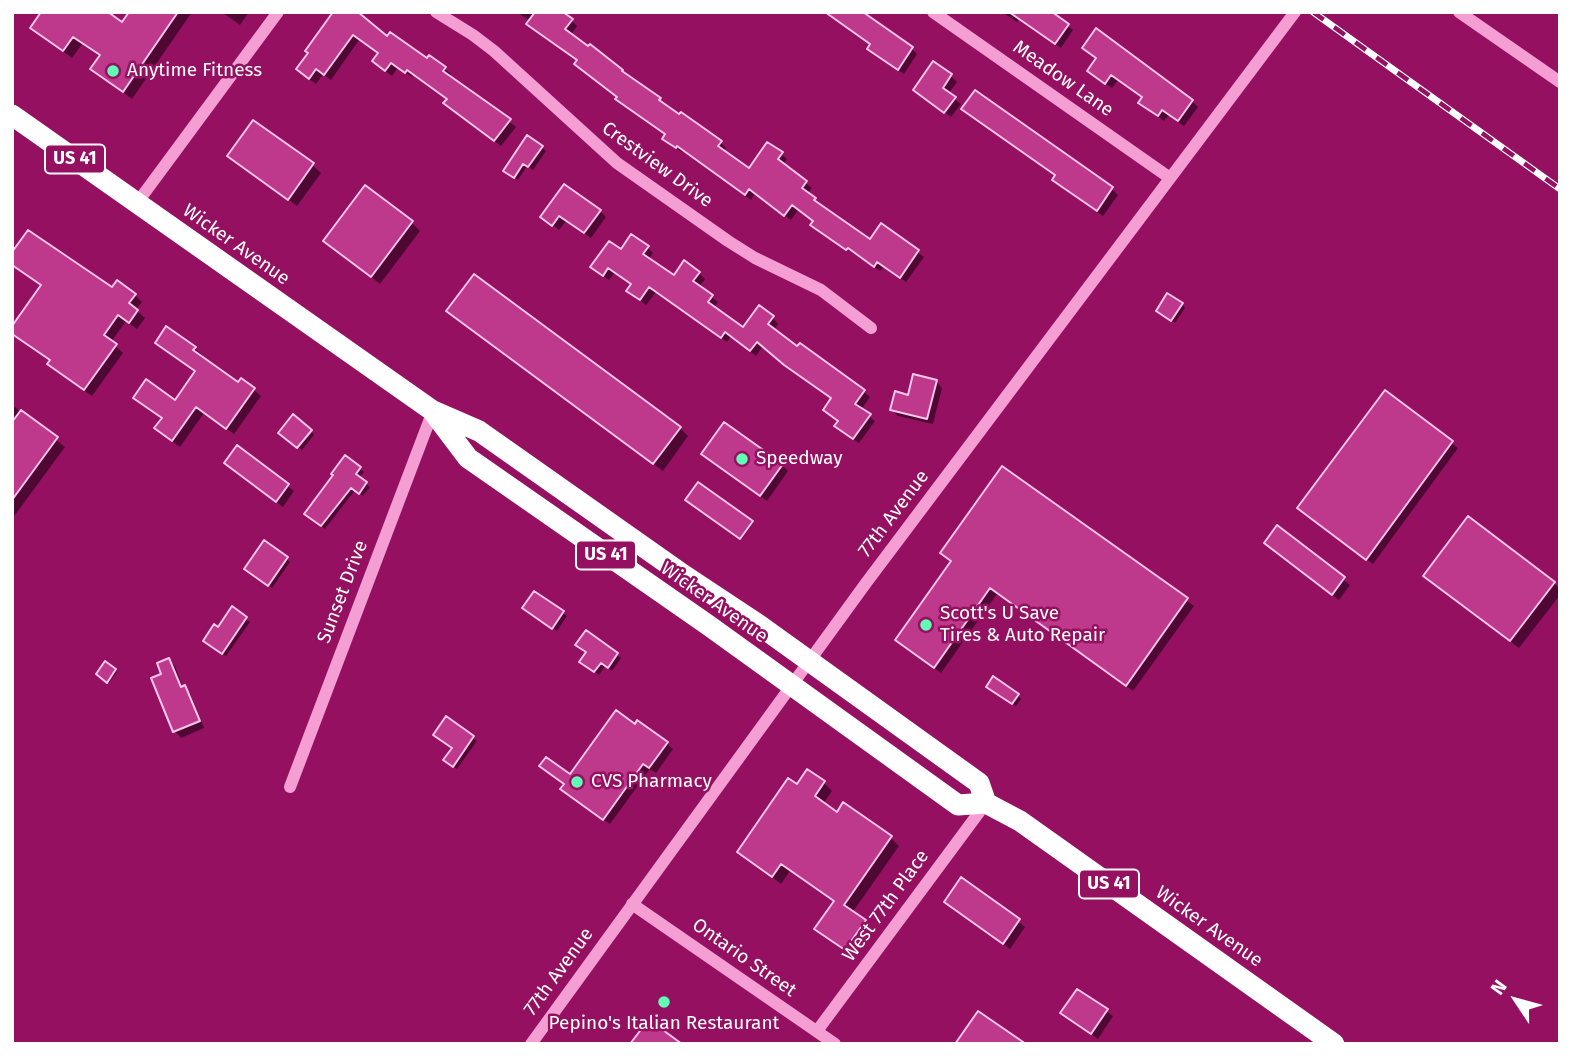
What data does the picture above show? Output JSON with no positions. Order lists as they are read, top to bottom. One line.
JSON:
{"streets":{"highway":["US 41","Wicker Avenue"],"street":["Meadow Lane","Crestview Drive","77th Avenue","Sunset Drive","West 77th Place","Ontario Street"]},"crossings":[["Meadow Lane","77th Avenue"],["Wicker Avenue","77th Avenue"],["Wicker Avenue","Sunset Drive"],["Wicker Avenue","West 77th Place"],["77th Avenue","Ontario Street"],["West 77th Place","Ontario Street"]],"places":["Anytime Fitness","Speedway","Scott's U Save Tires & Auto Repair","CVS Pharmacy","Pepino's Italian Restaurant"],"north":"top left"}
